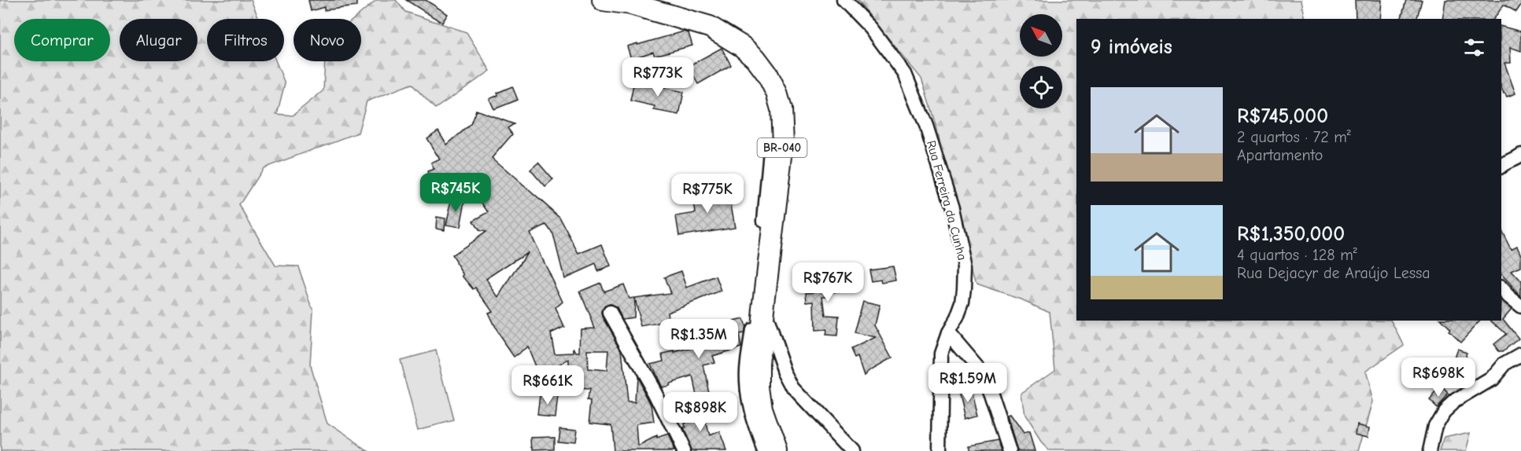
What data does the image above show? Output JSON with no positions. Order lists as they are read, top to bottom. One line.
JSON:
{"streets":{"highway":["BR-040"],"street":["Rua Ferreira da Cunha"]},"north":"top left","page":{"chip":["Comprar","Alugar","Filtros","Novo"],"heading":"9 imóveis","price":["R$773K","R$745K","R$775K","R$767K","R$1.35M","R$698K","R$1.59M","R$661K","R$898K"],"list":[{"name":"R$745,000","note":"2 quartos · 72 m² · Apartamento"},{"name":"R$1,350,000","note":"4 quartos · 128 m² · Rua Dejacyr de Araújo Lessa"}]}}
